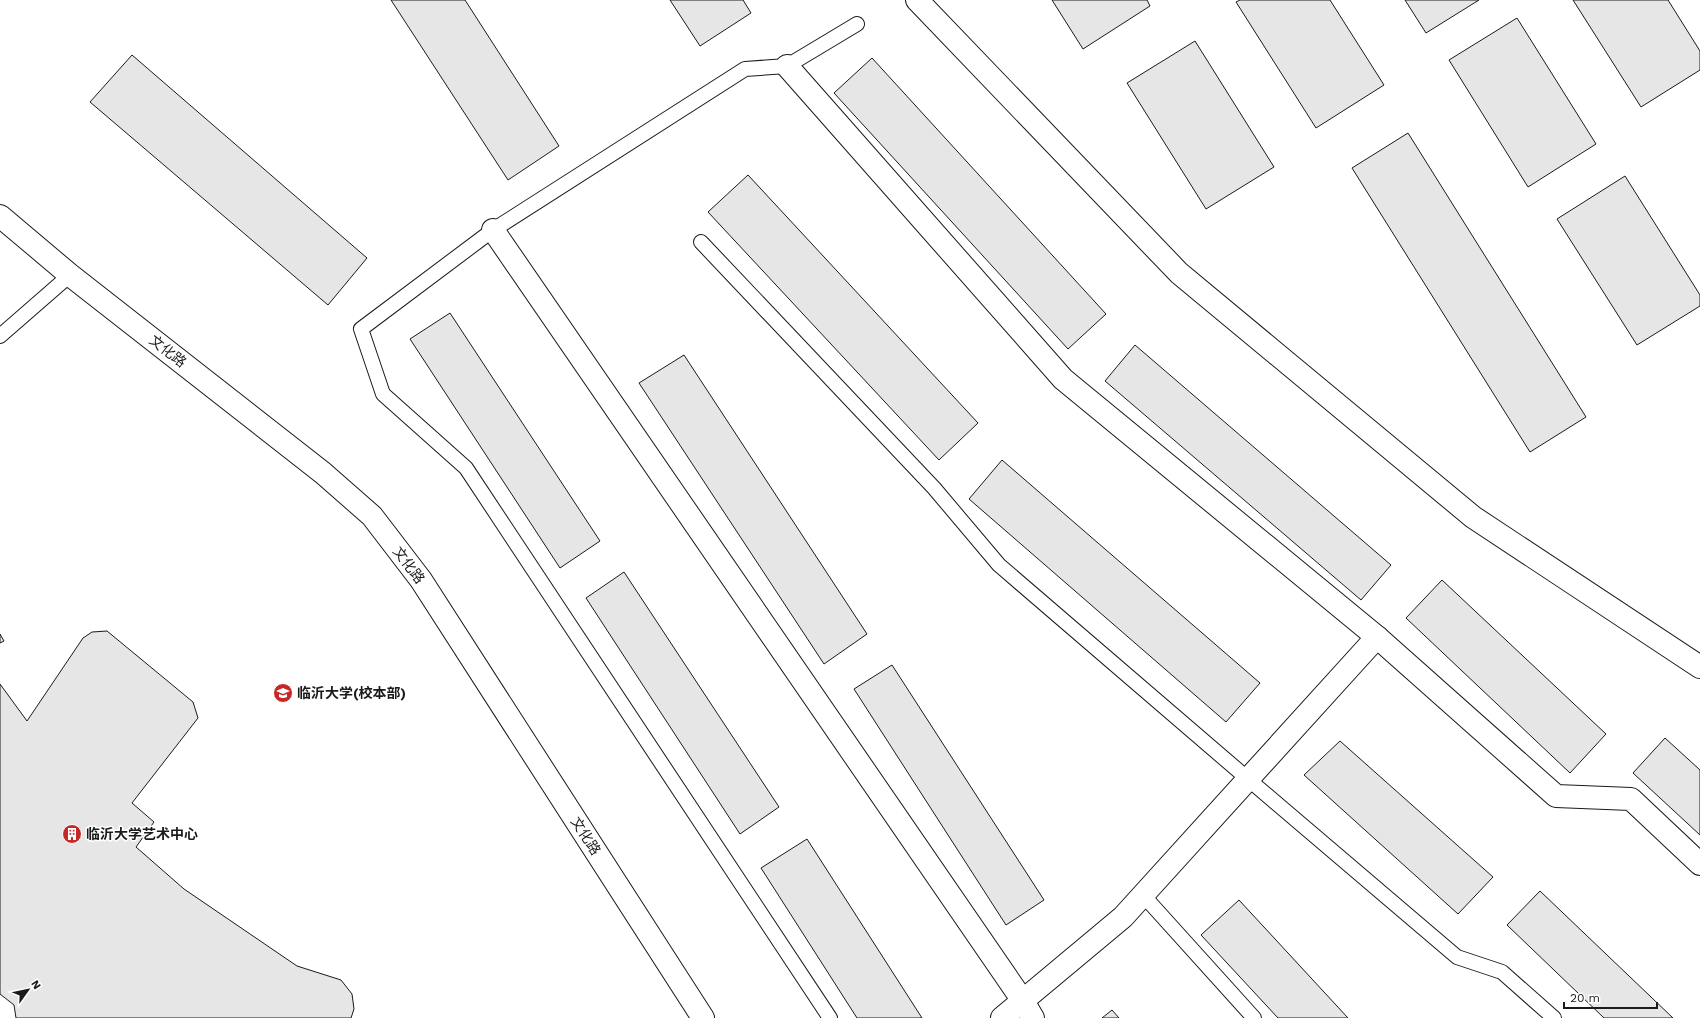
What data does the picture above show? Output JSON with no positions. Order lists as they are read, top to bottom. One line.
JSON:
{"streets":{"street":["文化路"]},"places":{"school or university":["临沂大学(校本部)"],"building":["临沂大学艺术中心"]},"scale_bar":"20 m","north":"top right"}
